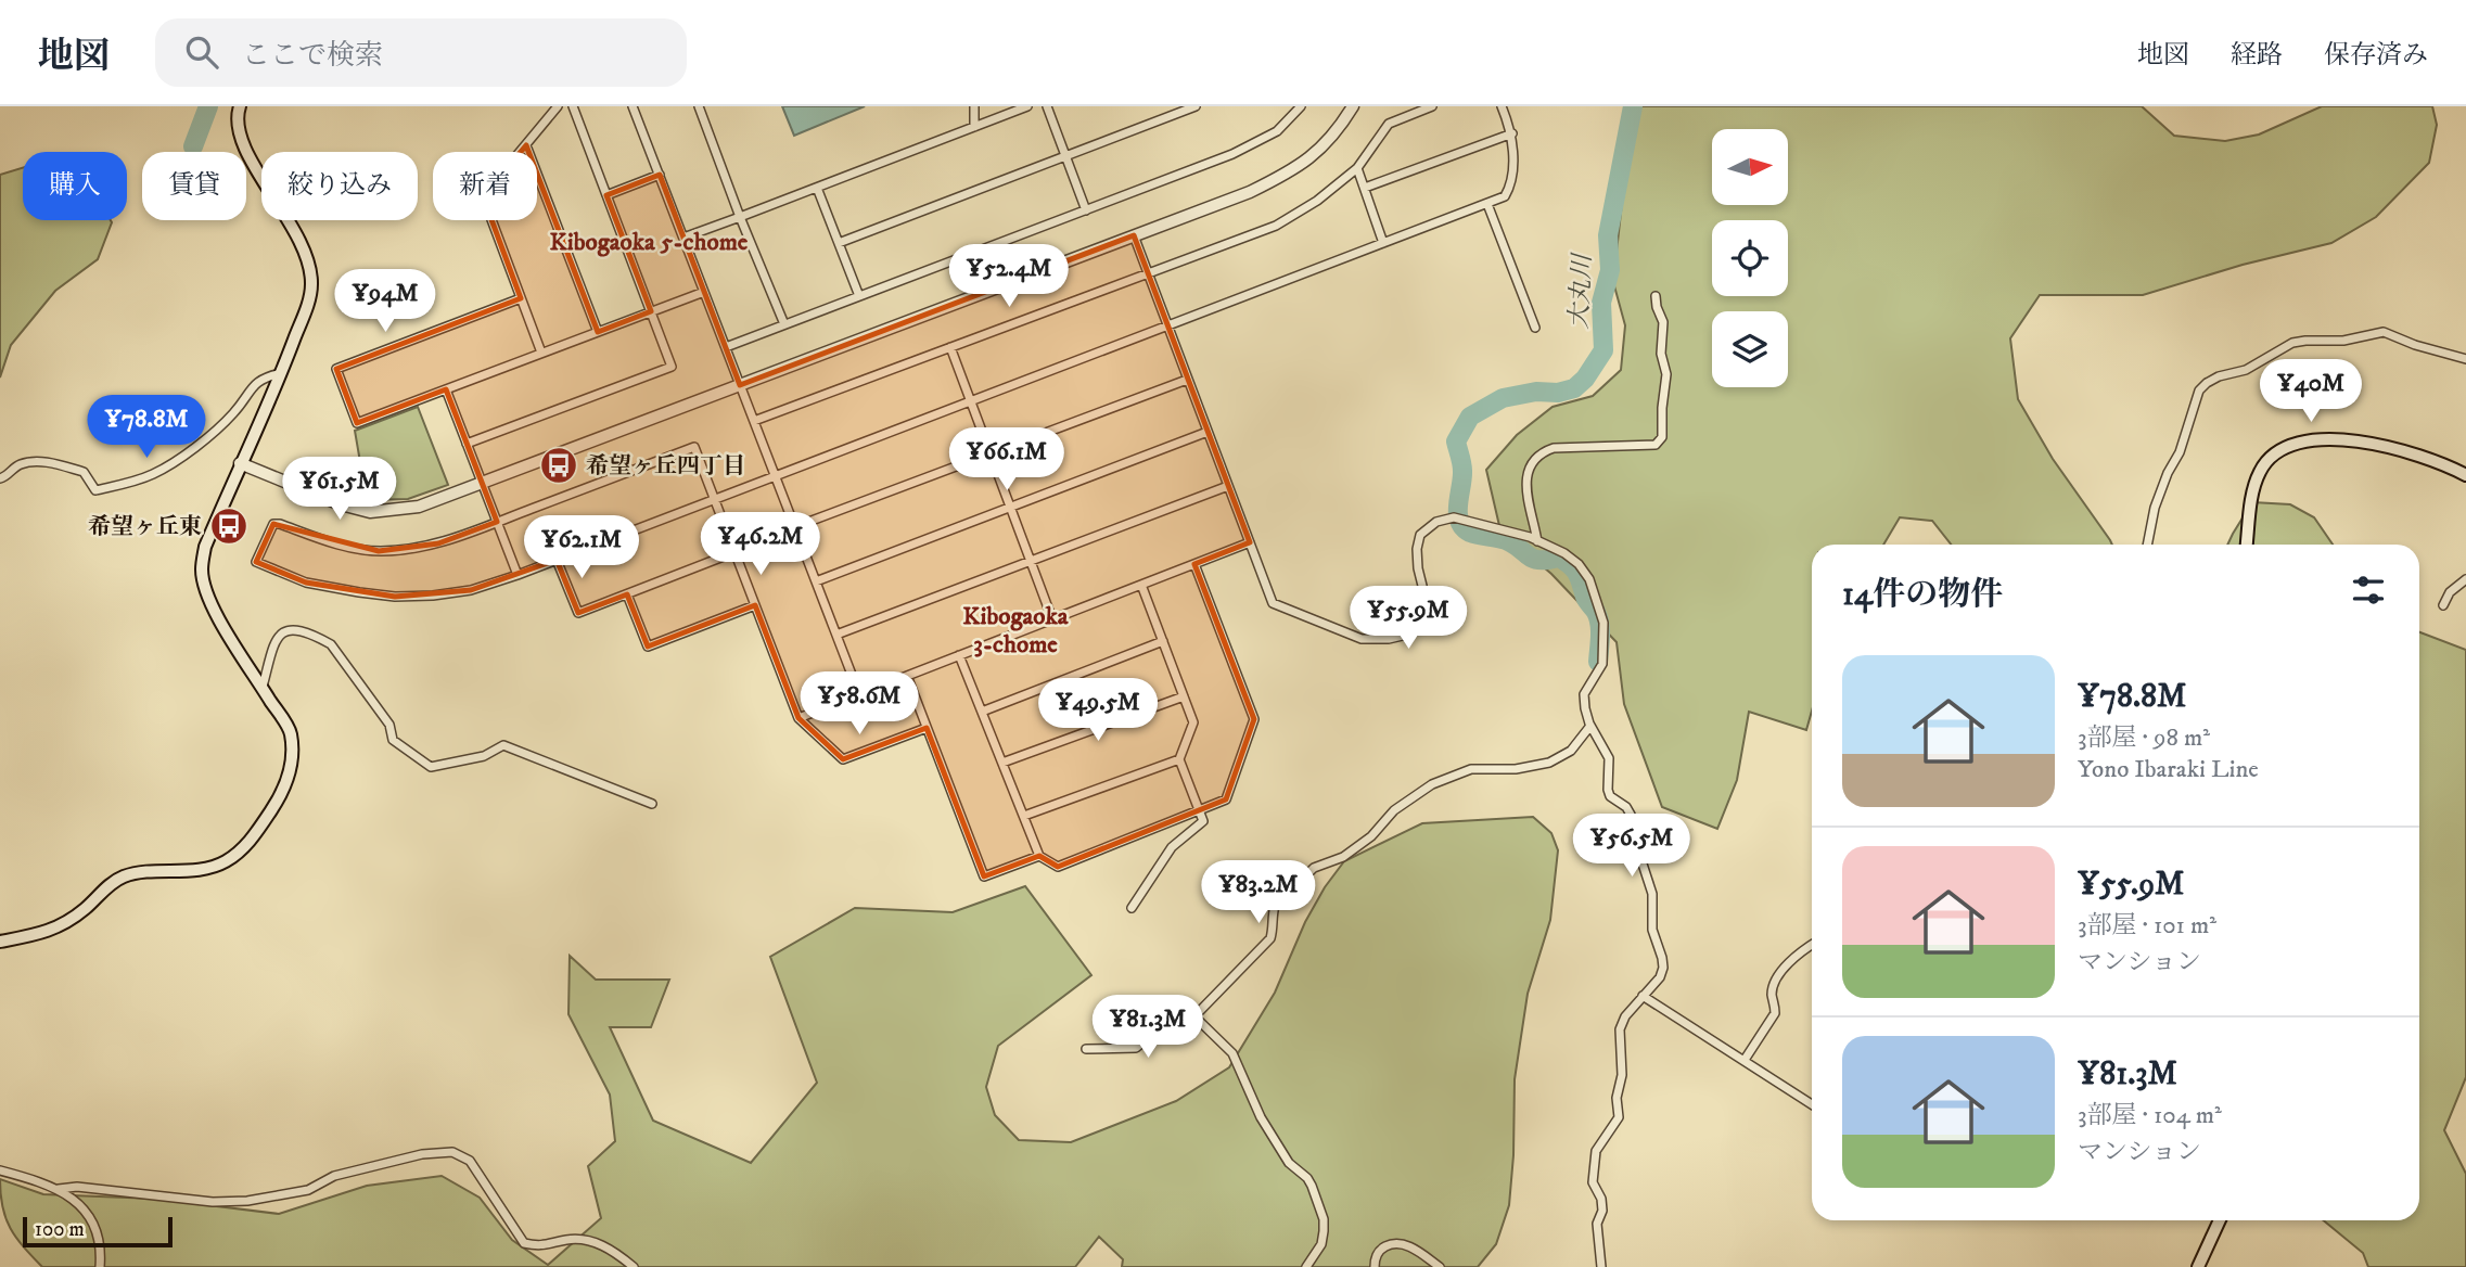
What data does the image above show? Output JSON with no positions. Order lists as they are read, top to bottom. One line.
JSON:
{"districts":["Kibogaoka 5-chome","Kibogaoka 3-chome"],"water":["大丸川"],"places":{"bus stop":["希望ヶ丘四丁目","希望ヶ丘東"]},"scale_bar":"100 m","north":"right","page":{"header":"地図","search":"ここで検索","nav":["地図","経路","保存済み"],"chip":["購入","賃貸","絞り込み","新着"],"price":["¥52.4M","¥94M","¥40M","¥78.8M","¥66.1M","¥61.5M","¥46.2M","¥62.1M","¥55.9M","¥58.6M","¥49.5M","¥56.5M","¥83.2M","¥81.3M"],"heading":"14件の物件","list":[{"name":"¥78.8M","note":"3部屋 · 98 m² · Yono Ibaraki Line"},{"name":"¥55.9M","note":"3部屋 · 101 m² · マンション"},{"name":"¥81.3M","note":"3部屋 · 104 m² · マンション"}],"scale":"100 m"}}
